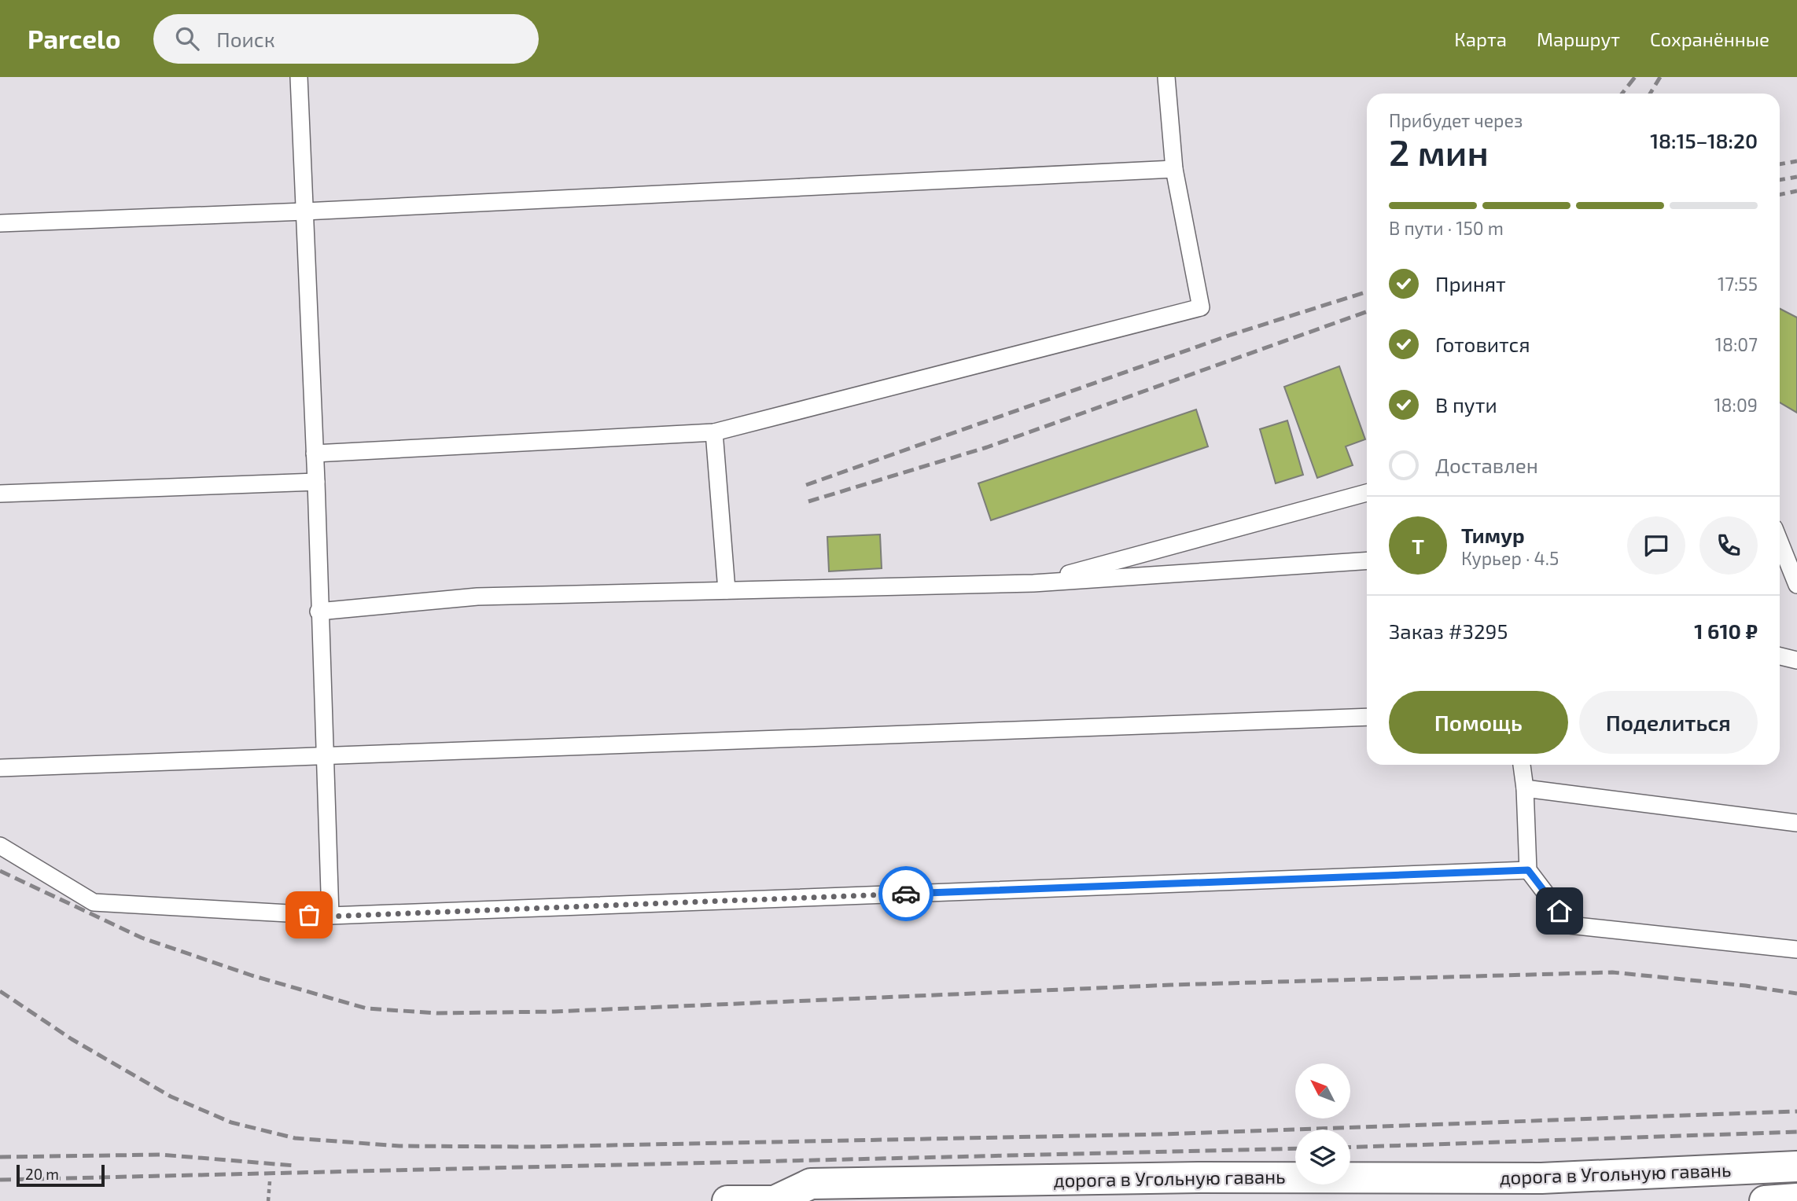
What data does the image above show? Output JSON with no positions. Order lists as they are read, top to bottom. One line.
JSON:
{"streets":{"street":["дорога в Угольную гавань"]},"scale_bar":"20 m","north":"top left","page":{"header":"Parcelo","search":"Поиск","nav":["Карта","Маршрут","Сохранённые"],"heading":["2 мин","Прибудет через","18:15–18:20"],"panel":["Тимур","Курьер · 4.5","Заказ #3295","1 610 ₽"],"bar":"В пути · 150 m","list":[["Принят","17:55"],["Готовится","18:07"],["В пути","18:09"],"Доставлен"],"round":"Т","buttons":["Помощь","Поделиться"],"scale":"20 m"}}
